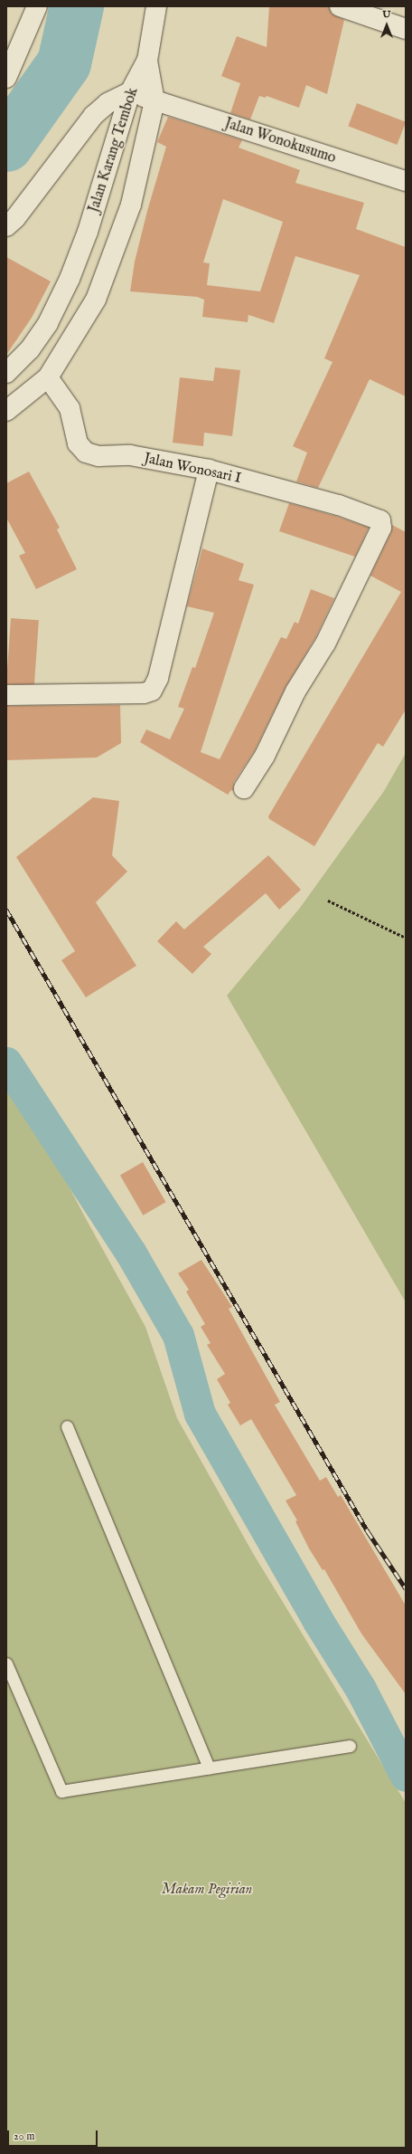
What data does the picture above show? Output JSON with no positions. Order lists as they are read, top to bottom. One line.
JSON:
{"streets":{"street":["Jalan Wonokusumo","Jalan Karang Tembok","Jalan Wonosari I"]},"crossings":[["Jalan Wonokusumo","Jalan Karang Tembok"],["Jalan Karang Tembok","Jalan Wonosari I"]],"parks":["Makam Pegirian"],"scale_bar":"20 m","north":"top"}
